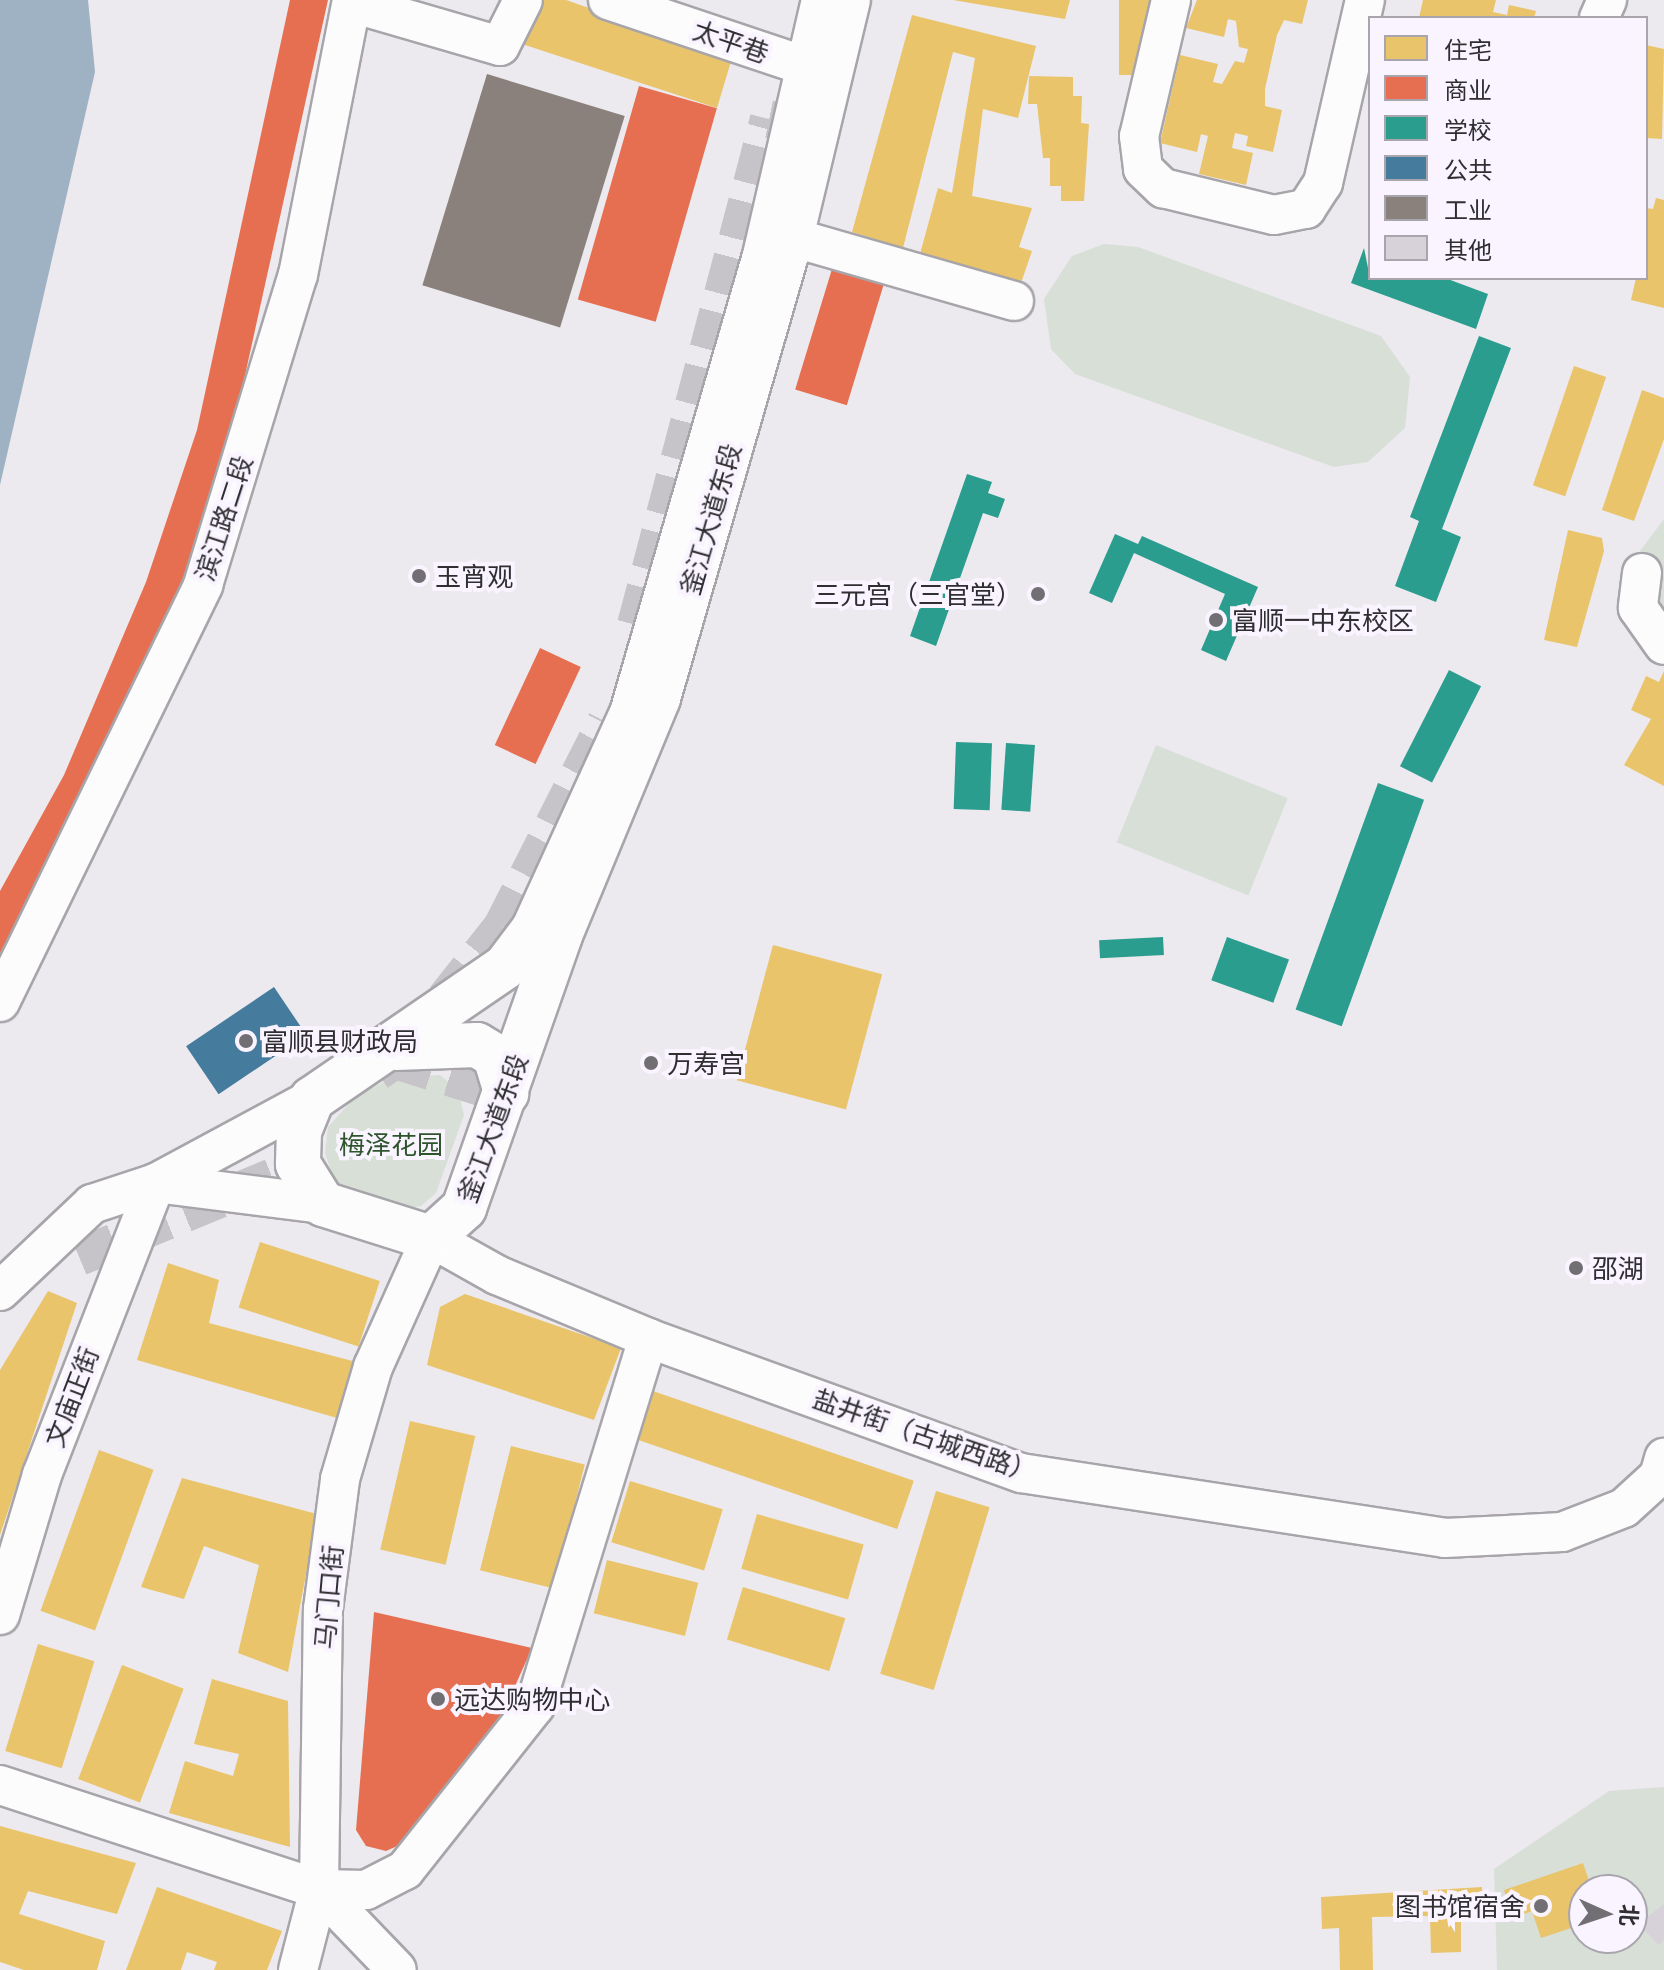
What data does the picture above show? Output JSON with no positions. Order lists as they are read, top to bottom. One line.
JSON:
{"streets":{"main road":["釜江大道东段"],"street":["太平巷","滨江路二段","文庙正街","盐井街（古城西路）","马门口街"]},"crossings":[["太平巷","釜江大道东段"],["釜江大道东段","盐井街（古城西路）"],["釜江大道东段","马门口街"],["盐井街（古城西路）","马门口街"]],"parks":["梅泽花园"],"places":["玉宵观","三元宫（三官堂）","富顺一中东校区","富顺县财政局","万寿宫","邵湖","远达购物中心","图书馆宿舍"],"legend":["住宅","商业","学校","公共","工业","其他"],"north":"right"}
